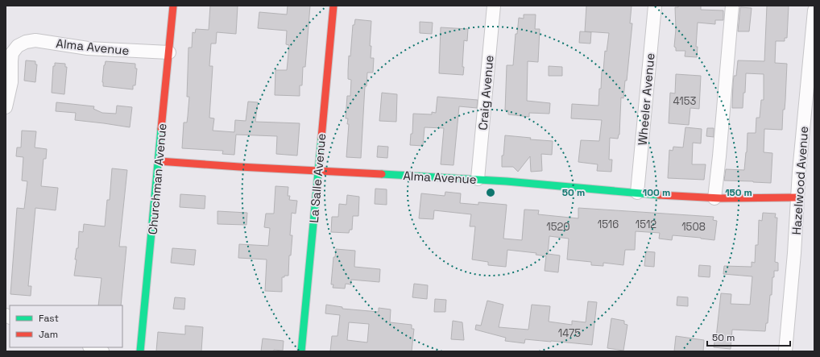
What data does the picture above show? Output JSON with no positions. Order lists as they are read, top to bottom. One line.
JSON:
{"streets":{"street":["Alma Avenue","Craig Avenue","Wheeler Avenue","La Salle Avenue","Churchman Avenue","Hazelwood Avenue"]},"crossings":[["Alma Avenue","Craig Avenue"],["Alma Avenue","Wheeler Avenue"],["Alma Avenue","La Salle Avenue"],["Alma Avenue","Churchman Avenue"],["Alma Avenue","Hazelwood Avenue"]],"house_numbers":["4153","1516","1512","1520","1508","1475"],"legend":["Fast","Jam"],"scale_bar":"50 m","rings":["50 m","100 m","150 m"]}
